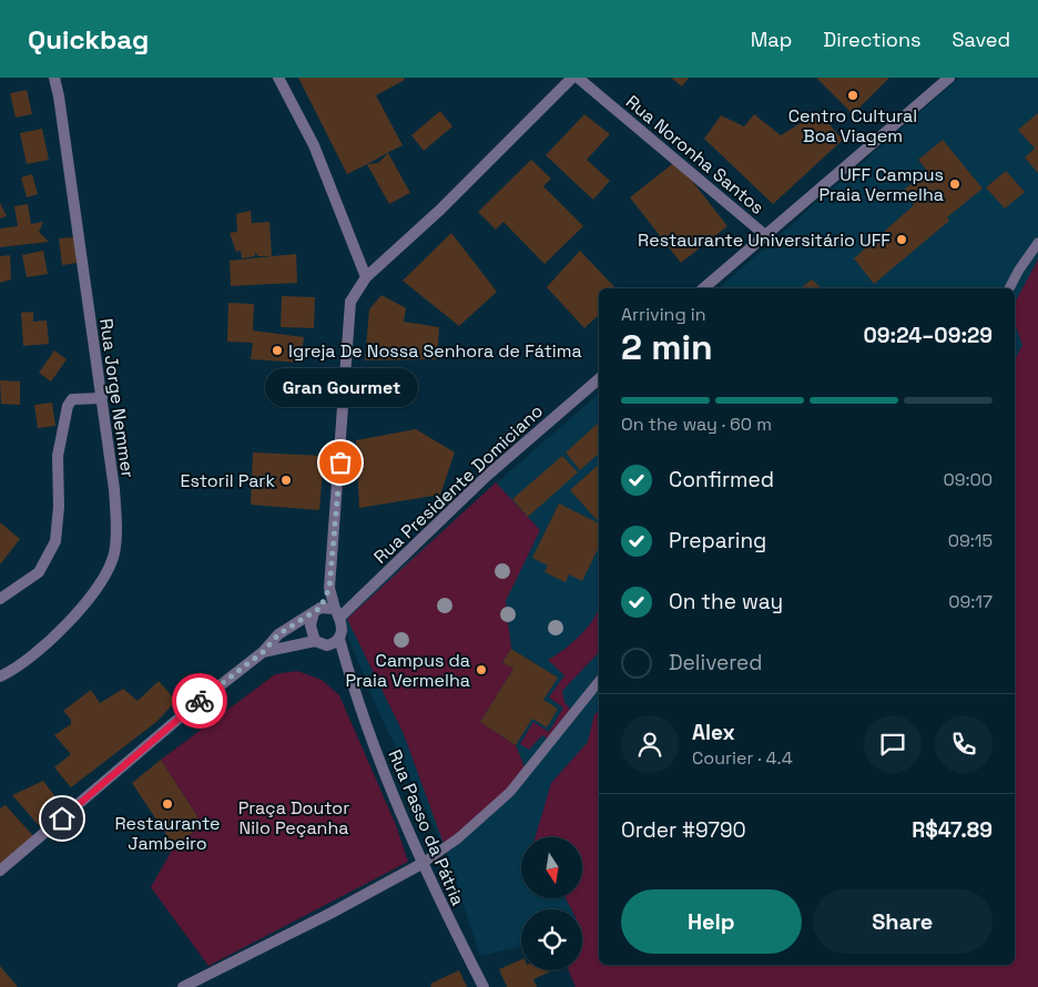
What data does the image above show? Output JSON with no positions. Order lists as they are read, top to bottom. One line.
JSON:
{"streets":{"street":["Rua Noronha Santos","Rua Jorge Nemmer","Rua Presidente Domiciano","Rua Passo da Pátria"]},"crossings":[["Rua Presidente Domiciano","Rua Passo da Pátria"]],"parks":["Praça Doutor Nilo Peçanha"],"places":["Centro Cultural Boa Viagem","UFF Campus Praia Vermelha","Restaurante Universitário UFF","Igreja De Nossa Senhora de Fátima","Gran Gourmet","Estoril Park","Campus da Praia Vermelha","Restaurante Jambeiro"],"north":"bottom","page":{"header":"Quickbag","nav":["Map","Directions","Saved"],"heading":["2 min","Arriving in","09:24–09:29"],"panel":["Alex","Courier · 4.4","Order #9790","R$47.89"],"bubble":"Gran Gourmet","bar":"On the way · 60 m","list":[["Confirmed","09:00"],["Preparing","09:15"],["On the way","09:17"],"Delivered"],"buttons":["Help","Share"]}}
